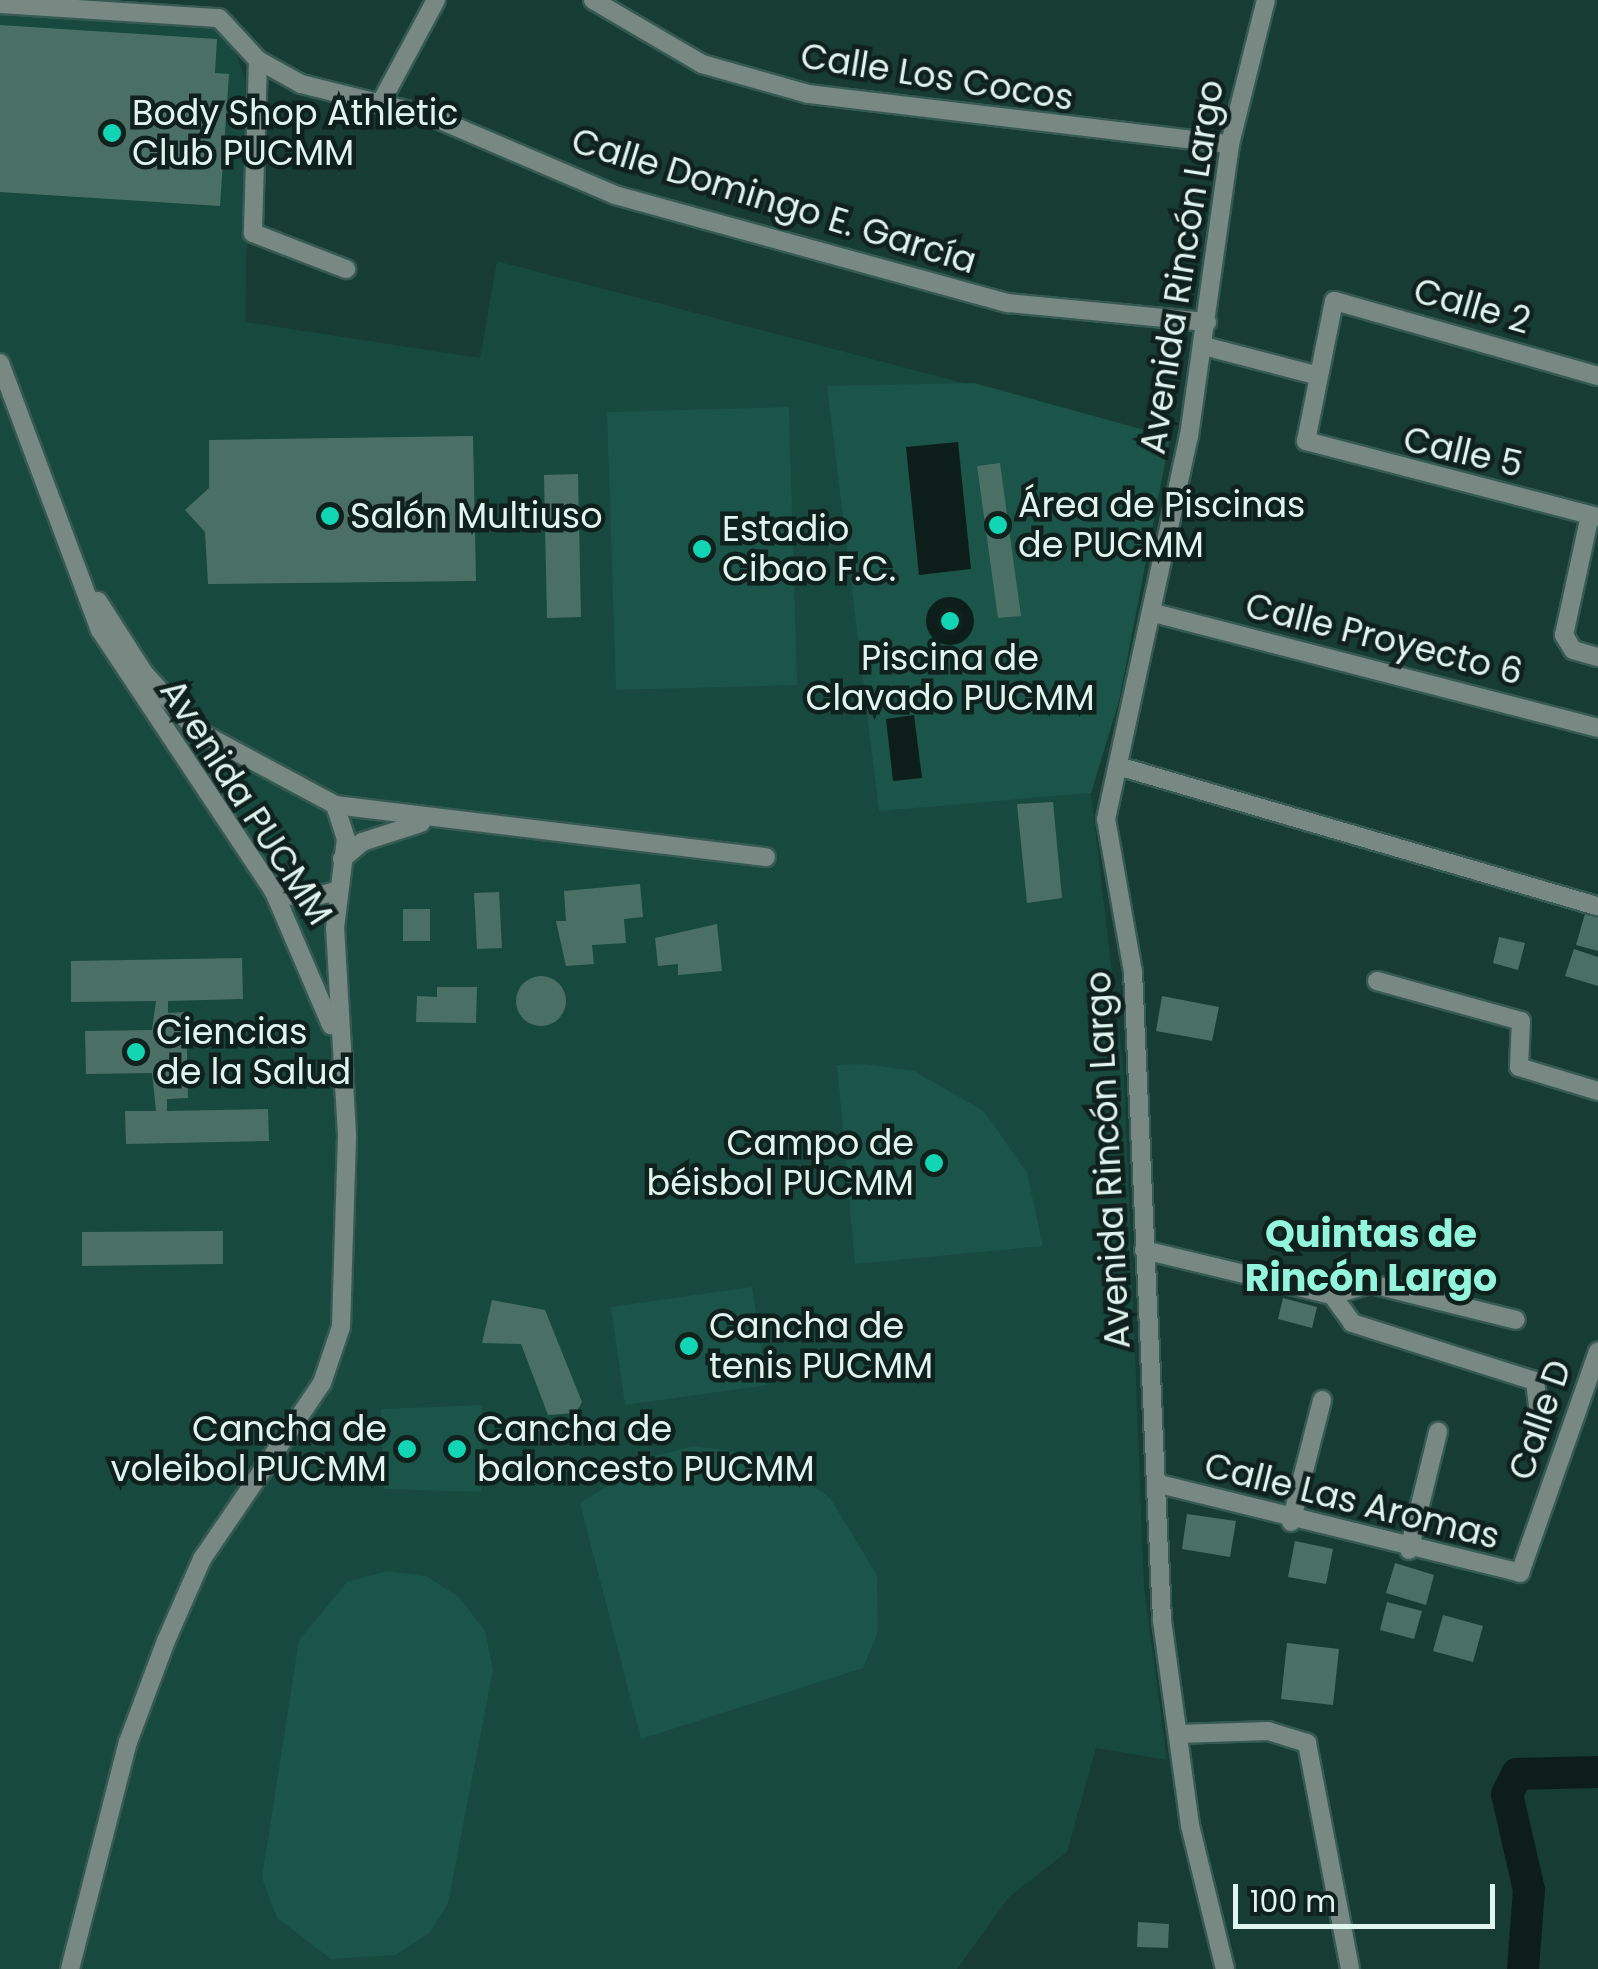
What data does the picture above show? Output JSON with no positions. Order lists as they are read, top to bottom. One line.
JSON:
{"streets":{"street":["Calle Los Cocos","Calle Domingo E. García","Avenida Rincón Largo","Calle 2","Calle 5","Calle Proyecto 6","Avenida PUCMM","Calle D","Calle Las Aromas"]},"crossings":[["Calle Los Cocos","Avenida Rincón Largo"],["Calle Domingo E. García","Avenida Rincón Largo"],["Avenida Rincón Largo","Calle Proyecto 6"],["Avenida Rincón Largo","Calle Las Aromas"],["Calle 2","Calle 5"],["Calle D","Calle Las Aromas"]],"districts":["Quintas de Rincón Largo"],"places":["Body Shop Athletic Club PUCMM","Salón Multiuso","Área de Piscinas de PUCMM","Estadio Cibao F.C.","Piscina de Clavado PUCMM","Ciencias de la Salud","Campo de béisbol PUCMM","Cancha de tenis PUCMM","Cancha de voleibol PUCMM","Cancha de baloncesto PUCMM"],"scale_bar":"100 m"}
